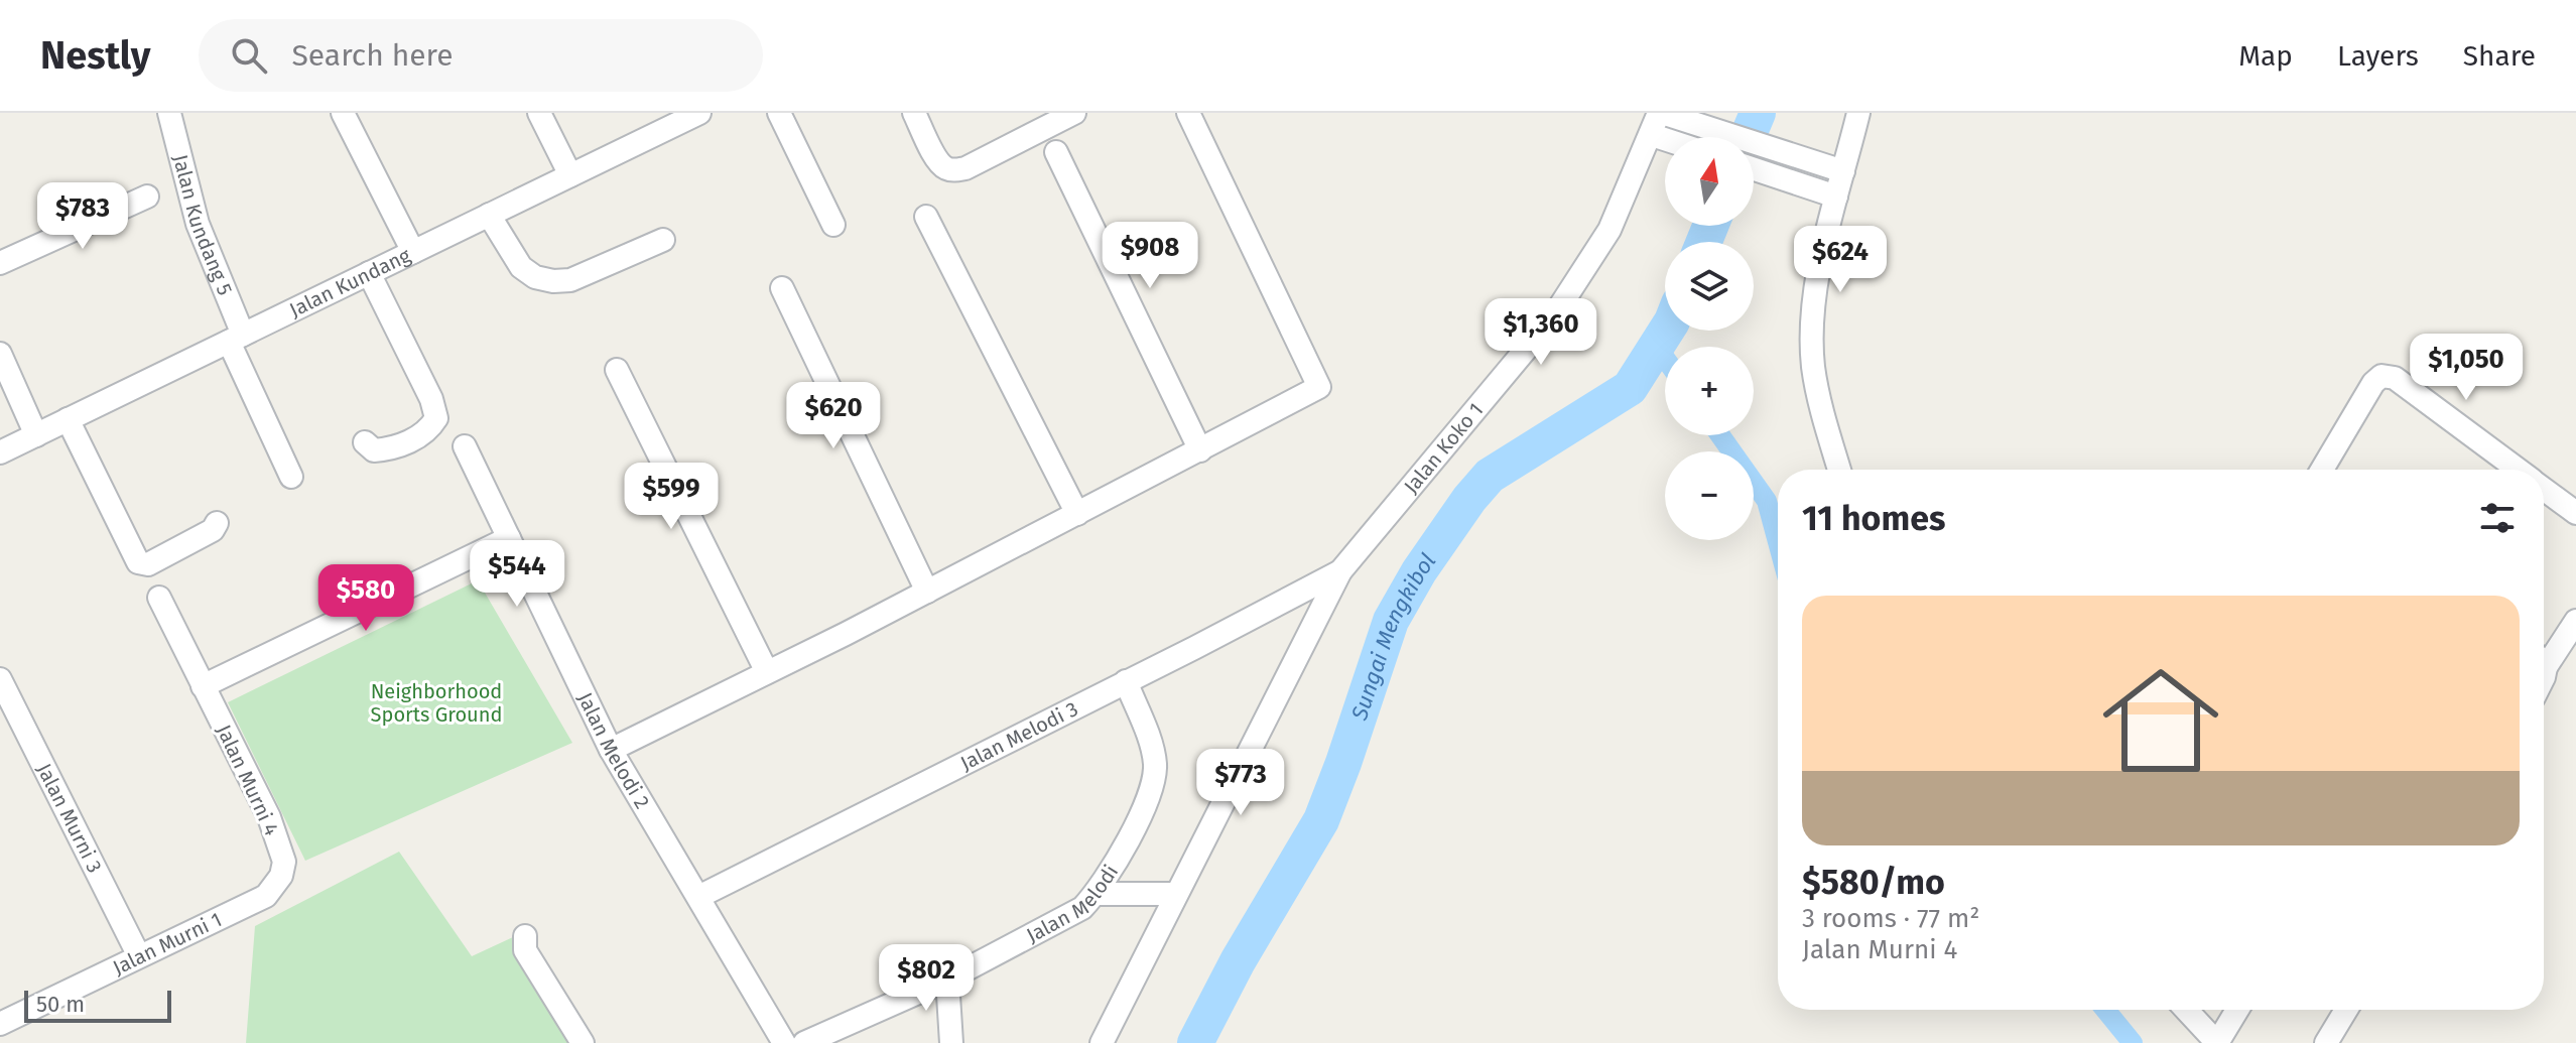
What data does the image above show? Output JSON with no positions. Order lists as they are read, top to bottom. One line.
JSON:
{"streets":{"street":["Jalan Kundang 5","Jalan Kundang","Jalan Koko 1","Jalan Melodi 3","Jalan Melodi 2","Jalan Murni 4","Jalan Murni 3","Jalan Melodi","Jalan Murni 1"]},"crossings":[["Jalan Kundang 5","Jalan Kundang"],["Jalan Koko 1","Jalan Melodi 3"],["Jalan Melodi 3","Jalan Melodi 2"],["Jalan Melodi 3","Jalan Melodi"],["Jalan Murni 4","Jalan Murni 1"],["Jalan Murni 3","Jalan Murni 1"]],"water":["Sungai Mengkibol"],"parks":["Neighborhood Sports Ground"],"scale_bar":"50 m","north":"top","page":{"header":"Nestly","search":"Search here","nav":["Map","Layers","Share"],"map_buttons":["+","−"],"price":["$783","$908","$624","$1,360","$1,050","$620","$599","$544","$580","$773","$802"],"heading":"11 homes","list":[{"name":"$580/mo","note":"3 rooms · 77 m² · Jalan Murni 4"}],"scale":"50 m"}}
